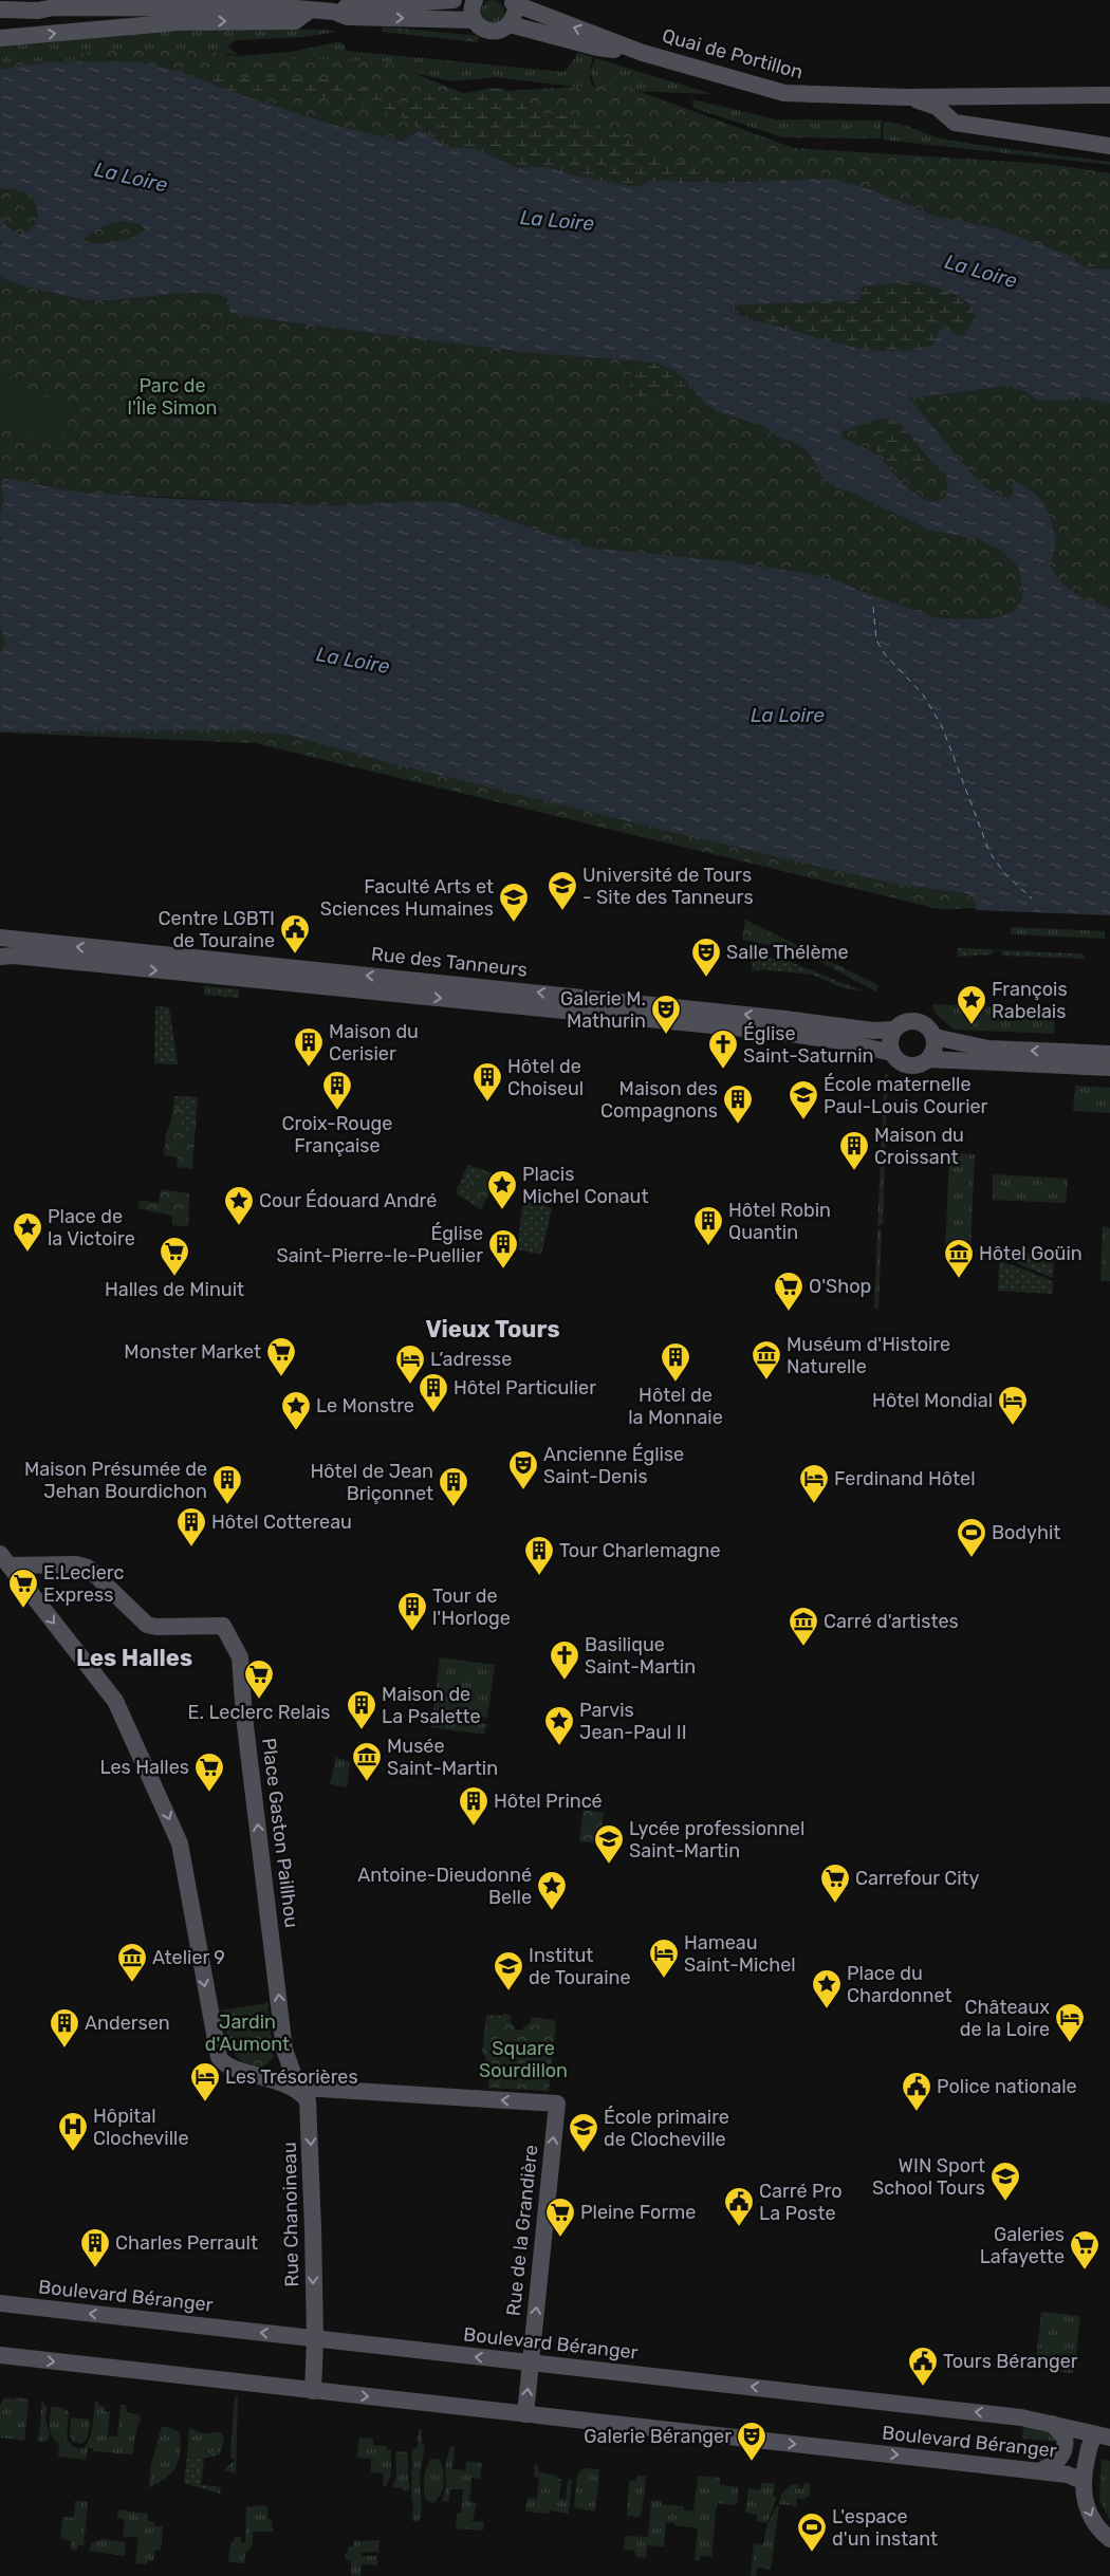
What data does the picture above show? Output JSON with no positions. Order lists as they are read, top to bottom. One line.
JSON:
{"streets":{"main road":["Quai de Portillon","Rue des Tanneurs","Place Gaston Paillhou","Rue Chanoineau","Rue de la Grandière","Boulevard Béranger"]},"crossings":[["Place Gaston Paillhou","Rue Chanoineau"],["Place Gaston Paillhou","Rue de la Grandière"],["Rue Chanoineau","Rue de la Grandière"],["Rue Chanoineau","Boulevard Béranger"],["Rue de la Grandière","Boulevard Béranger"]],"one_way":["Rue Chanoineau"],"districts":["Vieux Tours","Les Halles"],"water":["La Loire"],"parks":["Parc de l'Île Simon","Jardin d'Aumont","Square Sourdillon"],"places":{"school or university":["Université de Tours - Site des Tanneurs","Faculté Arts et Sciences Humaines","École maternelle Paul-Louis Courier","Lycée professionnel Saint-Martin","Institut de Touraine","École primaire de Clocheville","WIN Sport School Tours"],"public building":["Centre LGBTI de Touraine","Police nationale","Carré Pro La Poste","Tours Béranger"],"theatre":["Salle Thélème","Galerie M. Mathurin","Ancienne Église Saint-Denis","Galerie Béranger"],"place":["François Rabelais","Placis Michel Conaut","Cour Édouard André","Place de la Victoire","Le Monstre","Parvis Jean-Paul II","Antoine-Dieudonné Belle","Place du Chardonnet"],"building":["Maison du Cerisier","Hôtel de Choiseul","Croix-Rouge Française","Maison des Compagnons","Maison du Croissant","Hôtel Robin Quantin","Église Saint-Pierre-le-Puellier","Hôtel de la Monnaie","Hôtel Particulier","Maison Présumée de Jehan Bourdichon","Hôtel de Jean Briçonnet","Hôtel Cottereau","Tour Charlemagne","Tour de l'Horloge","Maison de La Psalette","Hôtel Princé","Andersen","Charles Perrault"],"church":["Église Saint-Saturnin","Basilique Saint-Martin"],"supermarket":["Halles de Minuit","O'Shop","Monster Market","E.Leclerc Express","E. Leclerc Relais","Les Halles","Carrefour City","Pleine Forme","Galeries Lafayette"],"museum":["Hôtel Goüin","Muséum d'Histoire Naturelle","Carré d'artistes","Musée Saint-Martin","Atelier 9"],"hotel":["L’adresse","Hôtel Mondial","Ferdinand Hôtel","Hameau Saint-Michel","Châteaux de la Loire","Les Trésorières"],"sports":["Bodyhit","L'espace d'un instant"],"hospital":["Hôpital Clocheville"]}}
